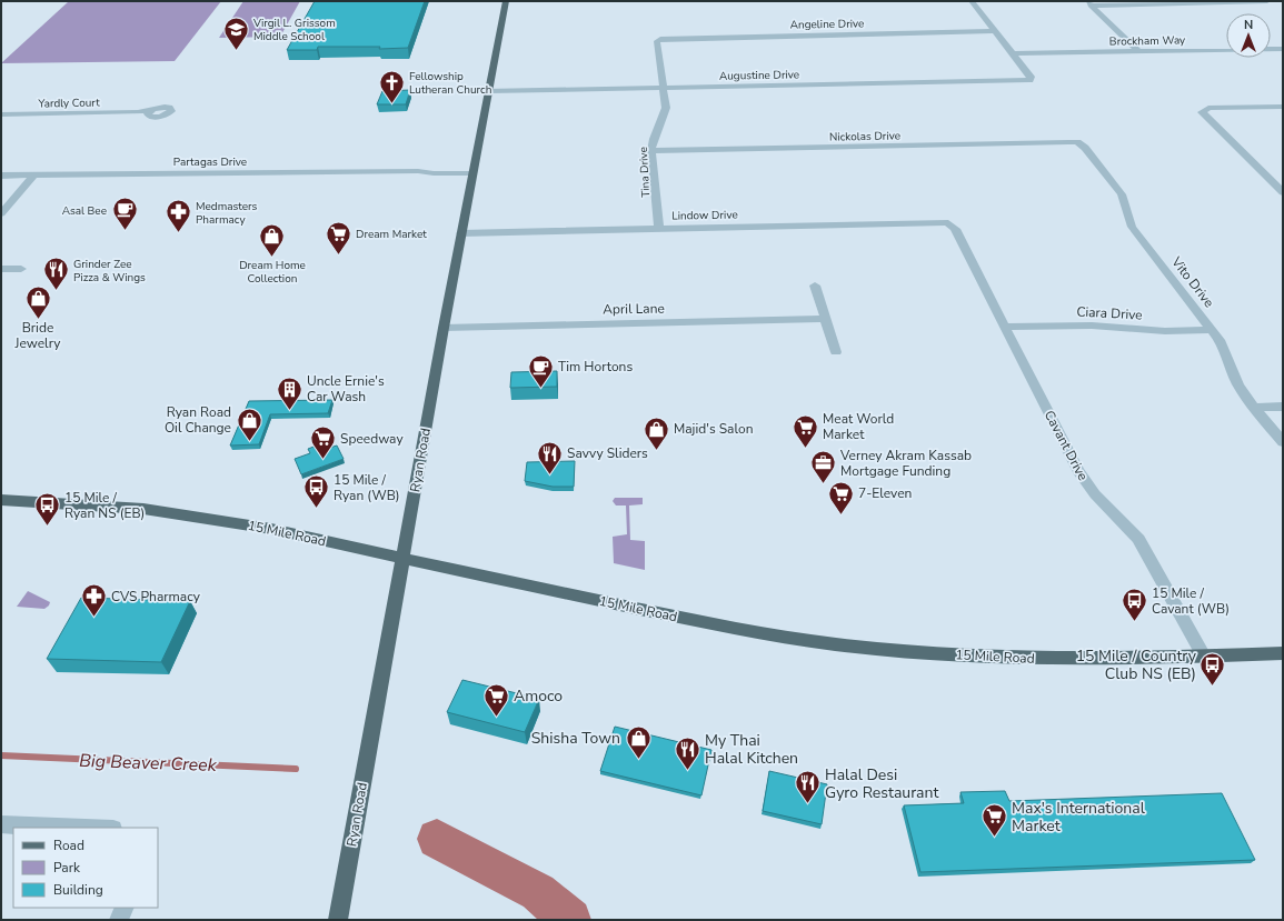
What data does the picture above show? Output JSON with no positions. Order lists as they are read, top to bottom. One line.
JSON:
{"streets":{"main road":["Ryan Road","15 Mile Road"],"street":["Angeline Drive","Brockham Way","Augustine Drive","Yardly Court","Nickolas Drive","Partagas Drive","Tina Drive","Lindow Drive","Vito Drive","April Lane","Ciara Drive","Cavant Drive"]},"crossings":[["Angeline Drive","Tina Drive"],["Brockham Way","Augustine Drive"],["Augustine Drive","Tina Drive"],["Augustine Drive","Ryan Road"],["Nickolas Drive","Tina Drive"],["Nickolas Drive","Vito Drive"],["Partagas Drive","Ryan Road"],["Tina Drive","Lindow Drive"],["Lindow Drive","Cavant Drive"],["Lindow Drive","Ryan Road"],["Vito Drive","Ciara Drive"],["April Lane","Ryan Road"],["Ciara Drive","Cavant Drive"],["Cavant Drive","15 Mile Road"],["Ryan Road","15 Mile Road"]],"water":["Big Beaver Creek"],"places":{"school or university":["Virgil L. Grissom Middle School"],"church":["Fellowship Lutheran Church"],"cafe":["Asal Bee","Tim Hortons"],"pharmacy":["Medmasters Pharmacy","CVS Pharmacy"],"supermarket":["Dream Market","Meat World Market","Speedway","7-Eleven","Amoco","Max's International Market"],"shop":["Dream Home Collection","Bride Jewelry","Ryan Road Oil Change","Majid's Salon","Shisha Town"],"restaurant":["Grinder Zee Pizza & Wings","Savvy Sliders","My Thai Halal Kitchen","Halal Desi Gyro Restaurant"],"building":["Uncle Ernie's Car Wash"],"office":["Verney Akram Kassab Mortgage Funding"],"bus stop":["15 Mile / Ryan (WB)","15 Mile / Ryan NS (EB)","15 Mile / Cavant (WB)","15 Mile / Country Club NS (EB)"]},"legend":["Road","Park","Building"],"north":"top"}
